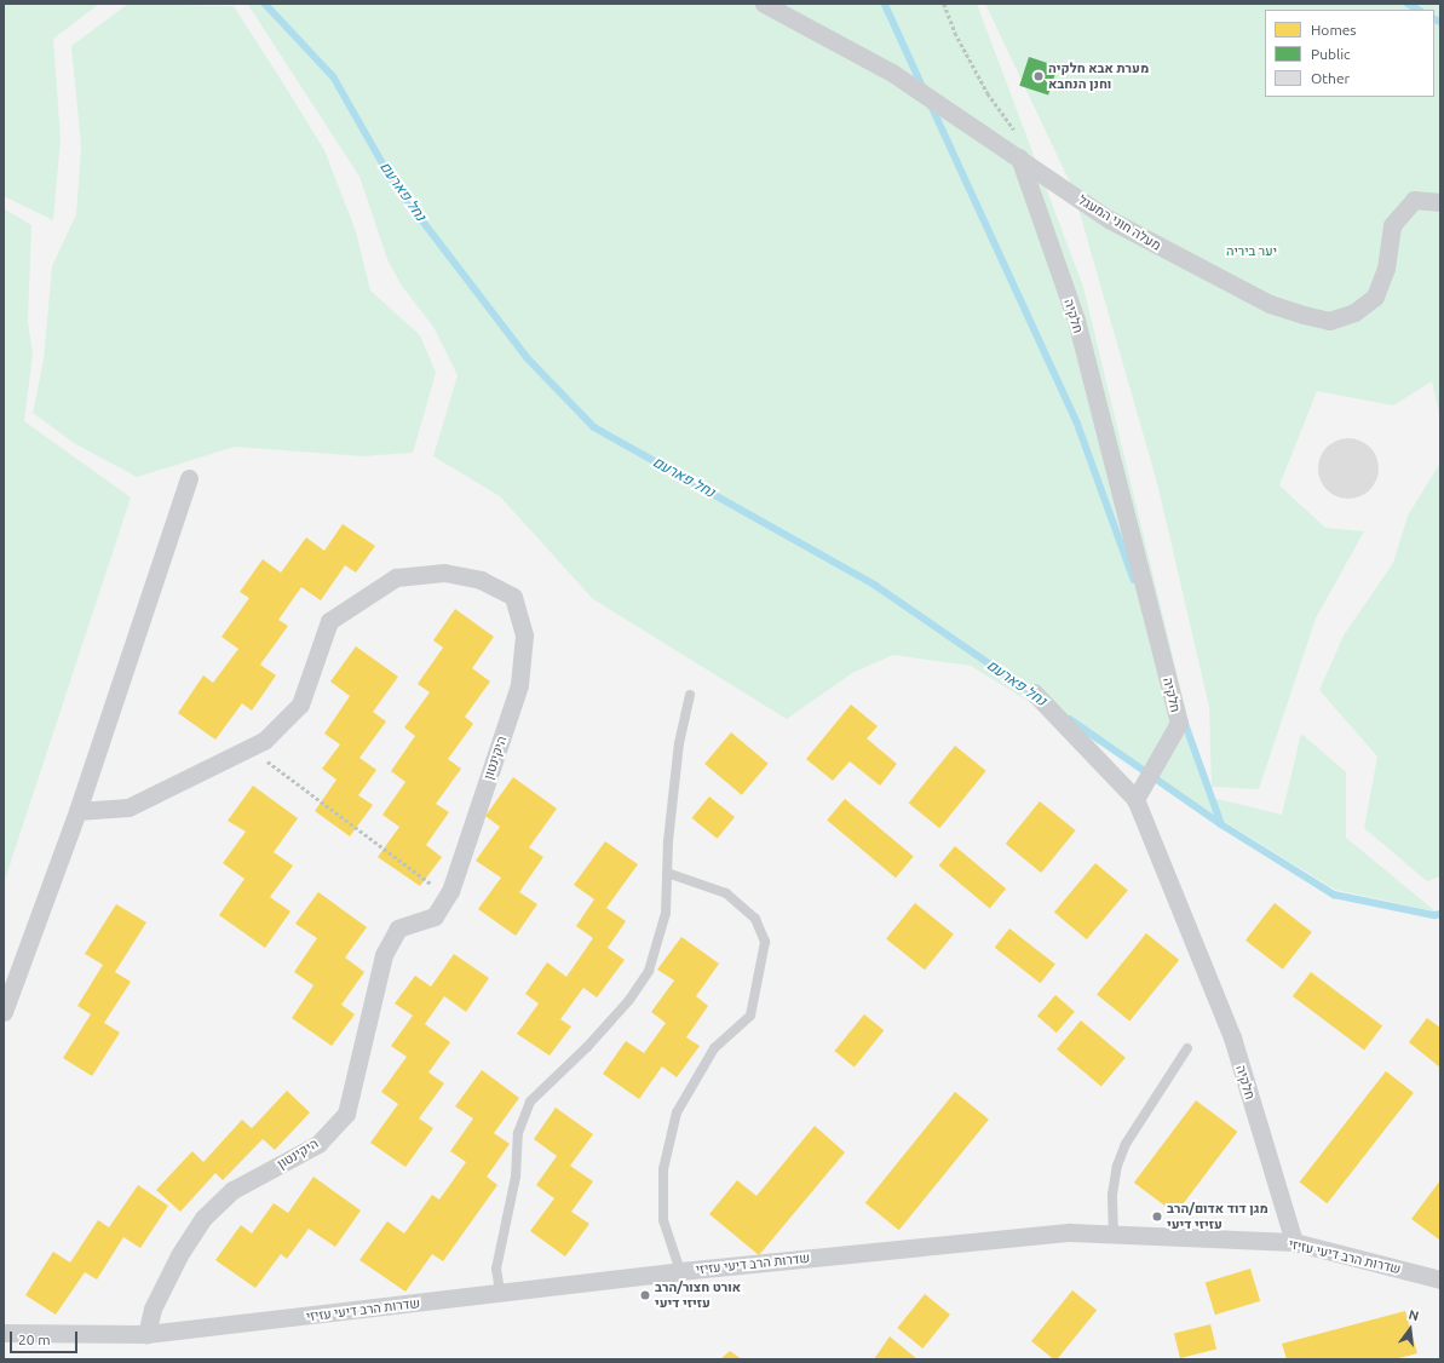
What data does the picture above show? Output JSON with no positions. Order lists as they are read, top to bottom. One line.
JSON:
{"streets":{"street":["מעלה חוני המעגל","חלקיה","היקינטון","שדרות הרב דיעי עזיזי"]},"crossings":[["מעלה חוני המעגל","חלקיה"],["חלקיה","שדרות הרב דיעי עזיזי"],["היקינטון","שדרות הרב דיעי עזיזי"]],"water":["נחל פארעם"],"parks":["יער ביריה"],"places":["מערת אבא חלקיה וחנן הנחבא","מגן דוד אדום/הרב עזיזי דיעי","אורט חצור/הרב עזיזי דיעי"],"legend":["Homes","Public","Other"],"scale_bar":"20 m","north":"top"}
